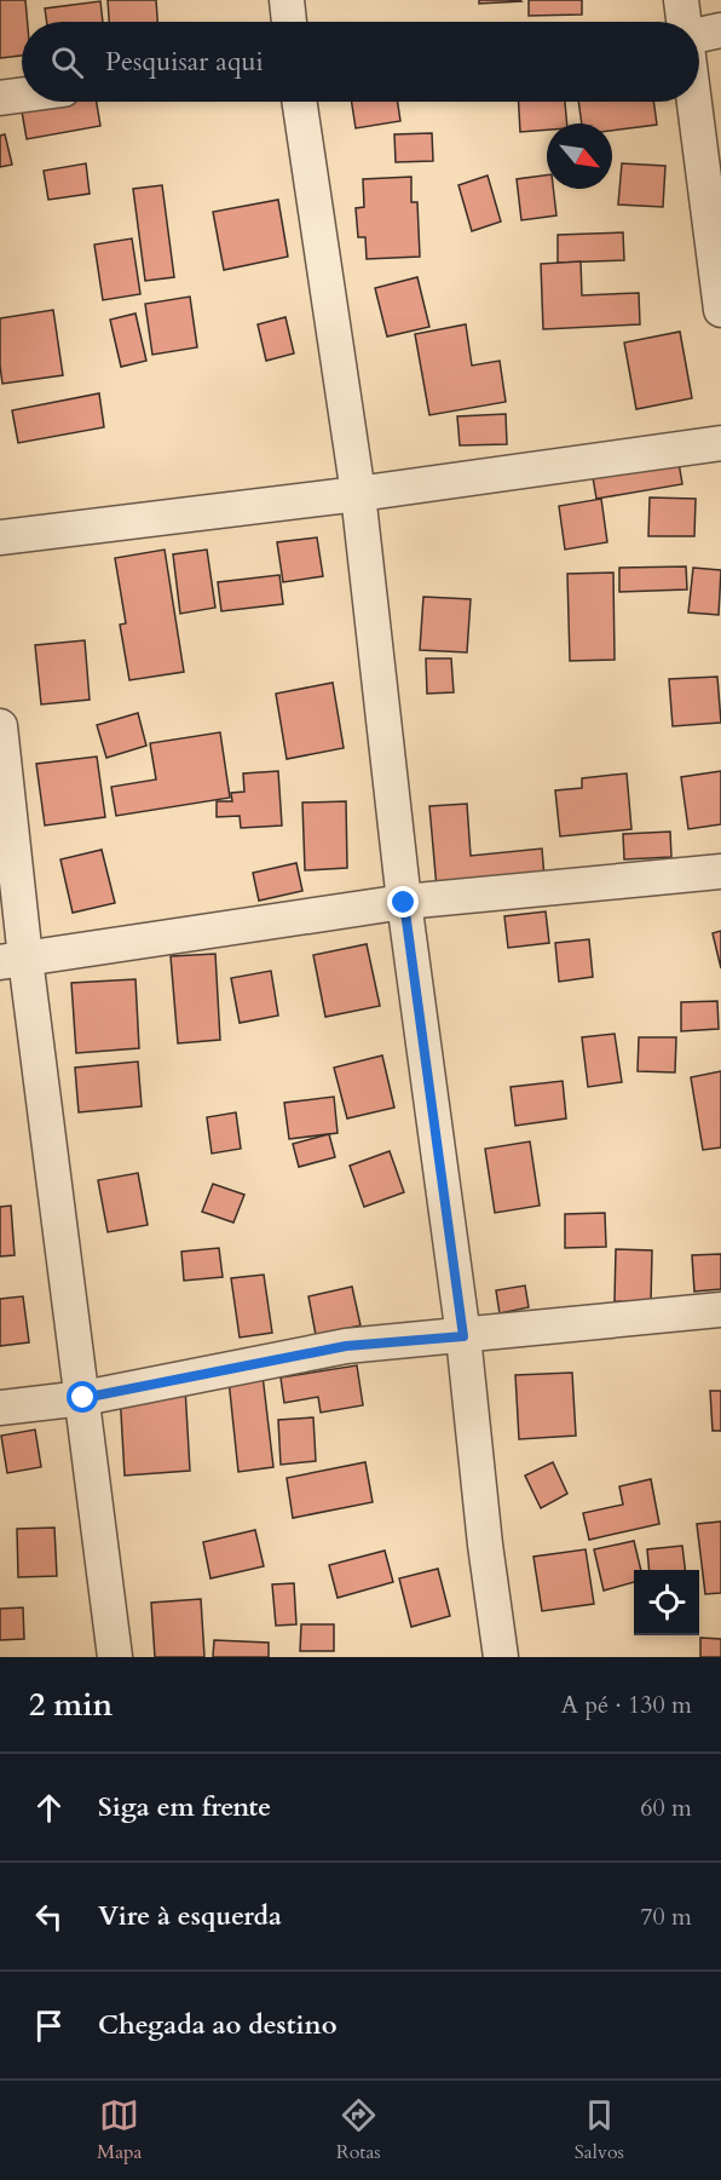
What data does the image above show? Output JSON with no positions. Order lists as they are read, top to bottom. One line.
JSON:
{"north":"bottom right","page":{"search":"Pesquisar aqui","heading":["2 min","A pé · 130 m"],"list":[["Siga em frente","60 m"],["Vire à esquerda","70 m"],"Chegada ao destino"],"nav":["Mapa","Rotas","Salvos"]}}
